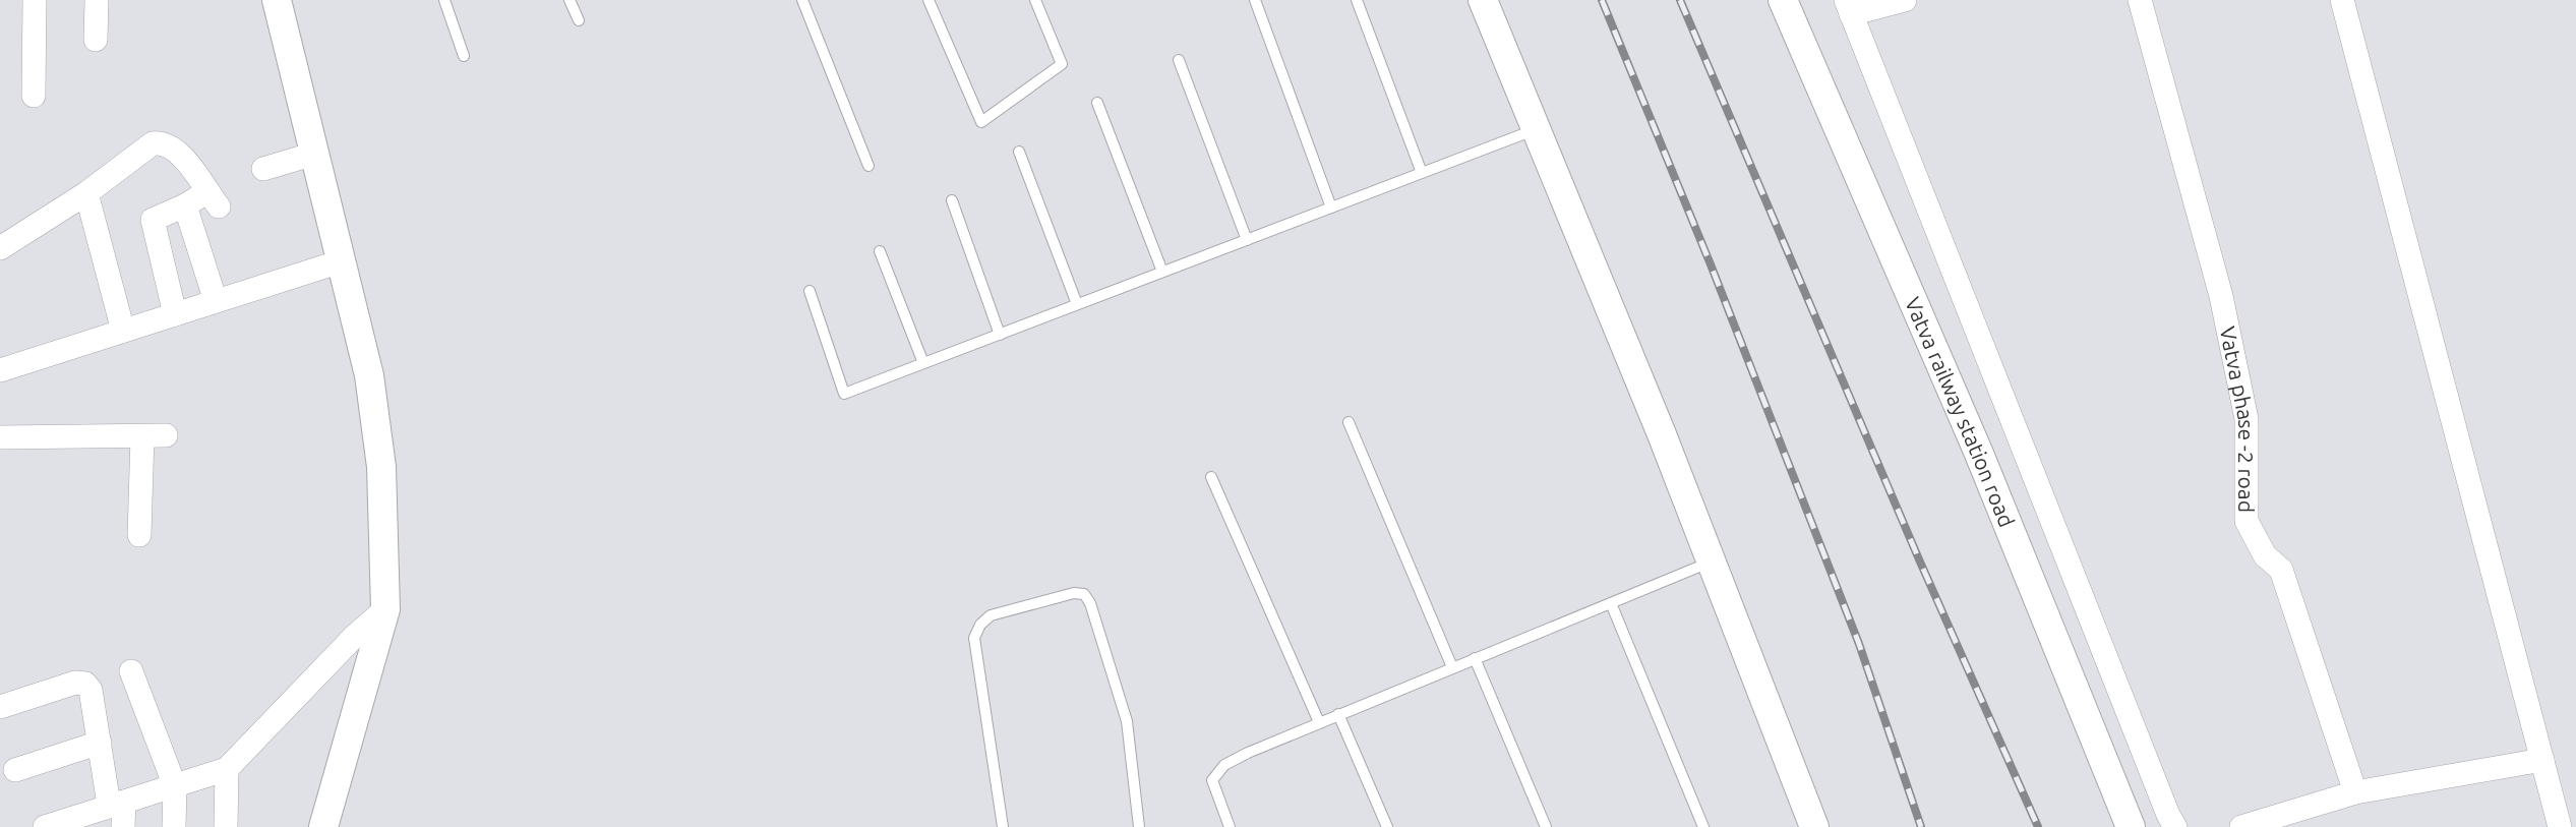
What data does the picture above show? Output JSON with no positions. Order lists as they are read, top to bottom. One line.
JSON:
{"streets":{"street":["Vatva railway station road","Vatva phase -2 road"]}}
